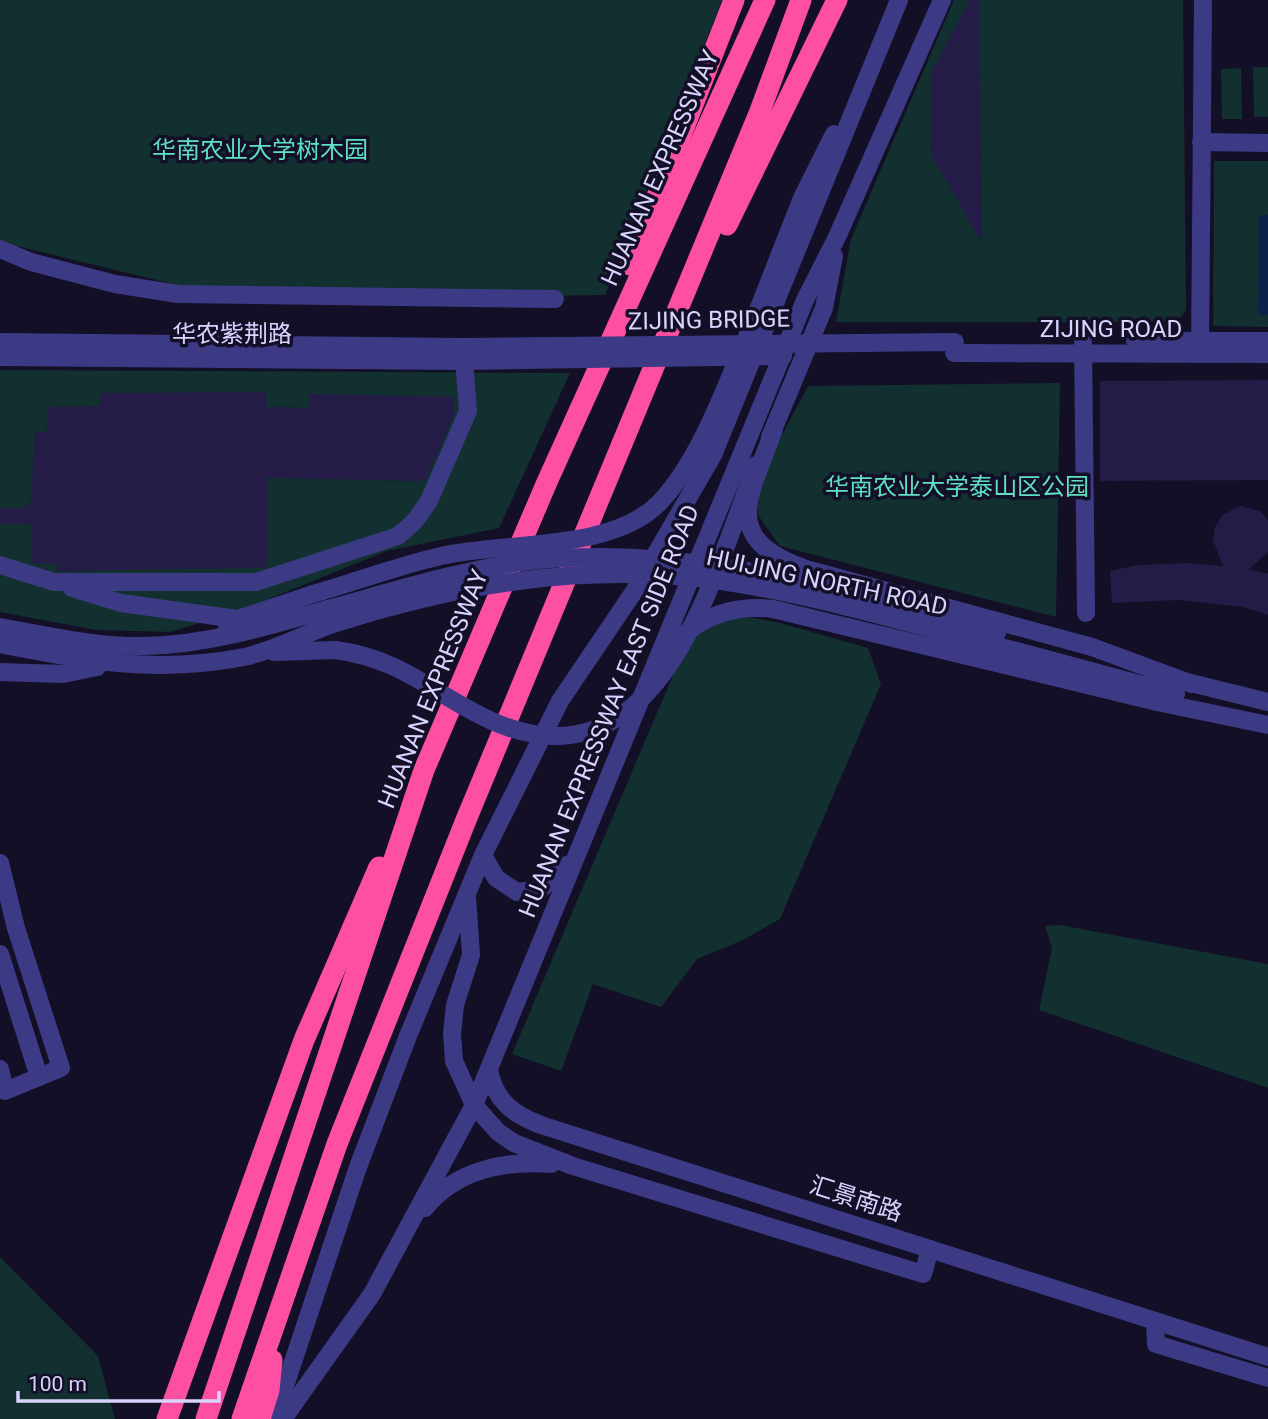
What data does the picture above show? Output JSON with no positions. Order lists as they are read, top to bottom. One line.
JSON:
{"streets":{"highway":["HUANAN EXPRESSWAY"],"street":["ZIJING BRIDGE","ZIJING ROAD","华农紫荆路","HUIJING NORTH ROAD","HUANAN EXPRESSWAY EAST SIDE ROAD","汇景南路"]},"crossings":[["ZIJING BRIDGE","ZIJING ROAD"],["ZIJING BRIDGE","华农紫荆路"],["HUANAN EXPRESSWAY EAST SIDE ROAD","汇景南路"]],"parks":["华南农业大学树木园","华南农业大学泰山区公园"],"scale_bar":"100 m"}
